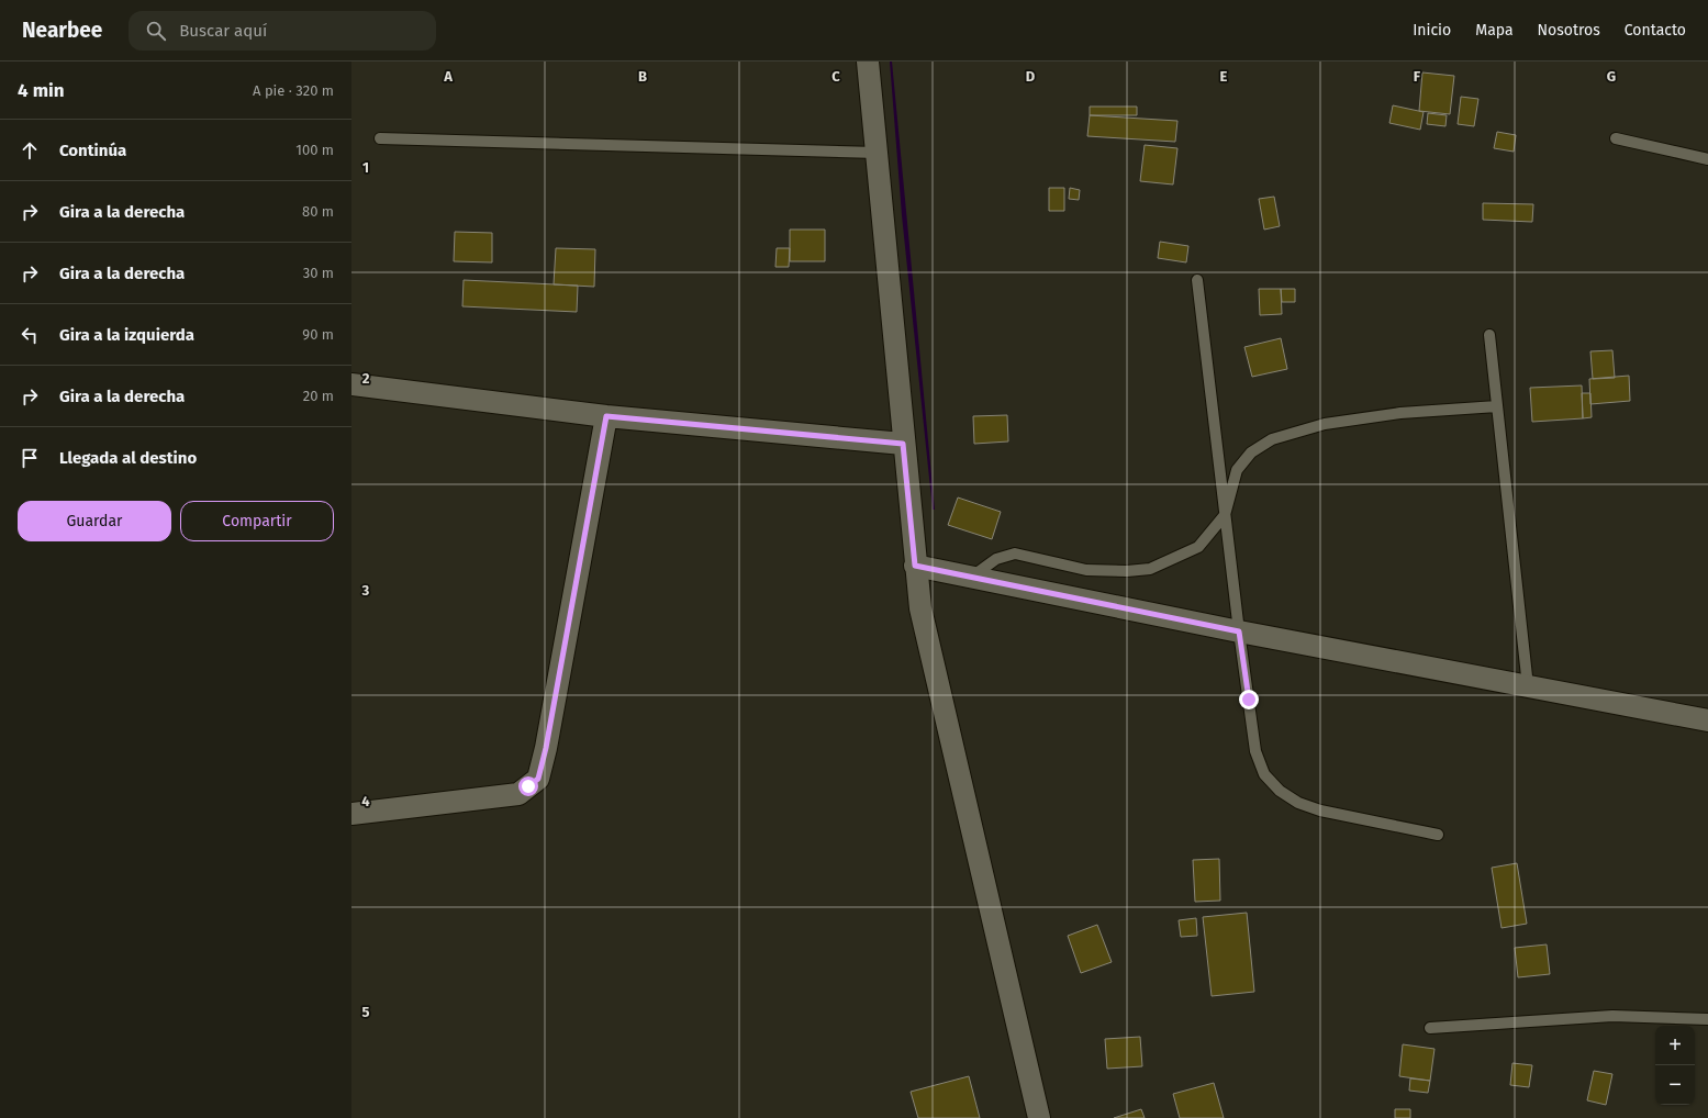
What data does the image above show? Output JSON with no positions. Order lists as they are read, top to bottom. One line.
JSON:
{"page":{"header":"Nearbee","search":"Buscar aquí","nav":["Inicio","Mapa","Nosotros","Contacto"],"heading":["4 min","A pie · 320 m"],"list":[["Continúa","100 m"],["Gira a la derecha","80 m"],["Gira a la derecha","30 m"],["Gira a la izquierda","90 m"],["Gira a la derecha","20 m"],"Llegada al destino"],"buttons":["Guardar","Compartir"],"map_buttons":["+","−"]},"grid":{"columns":["A","B","C","D","E","F","G"],"rows":["1","2","3","4","5"]}}
